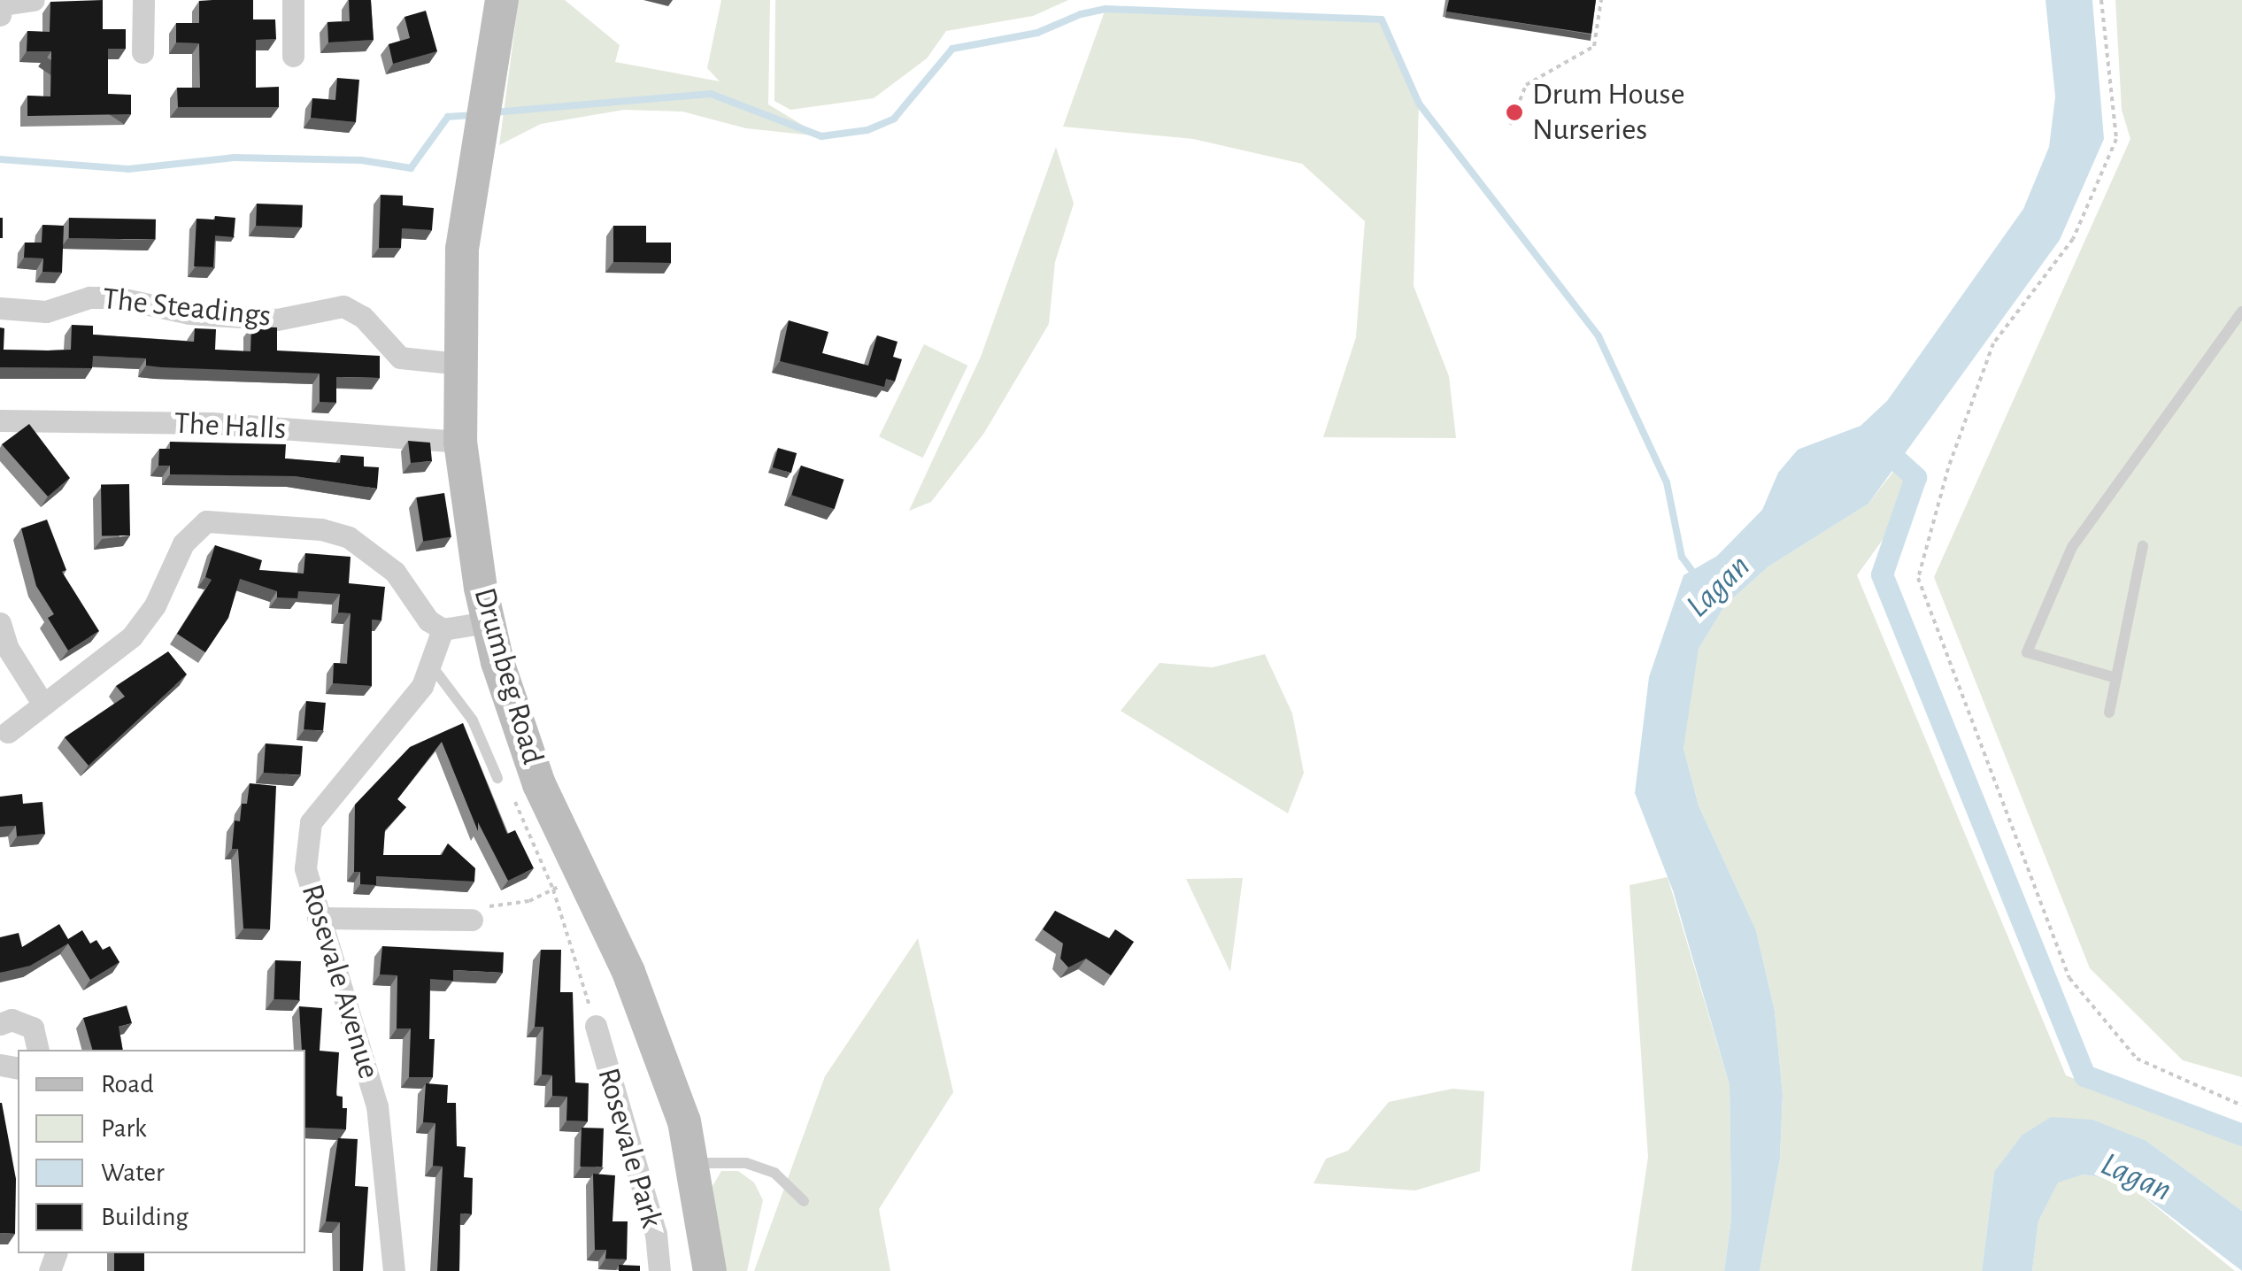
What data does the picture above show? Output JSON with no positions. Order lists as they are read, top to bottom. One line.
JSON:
{"streets":{"street":["The Steadings","The Halls","Drumbeg Road","Rosevale Avenue","Rosevale Park"]},"crossings":[["The Steadings","Drumbeg Road"],["The Halls","Drumbeg Road"]],"water":["Lagan"],"places":["Drum House Nurseries"],"legend":["Road","Park","Water","Building"]}
